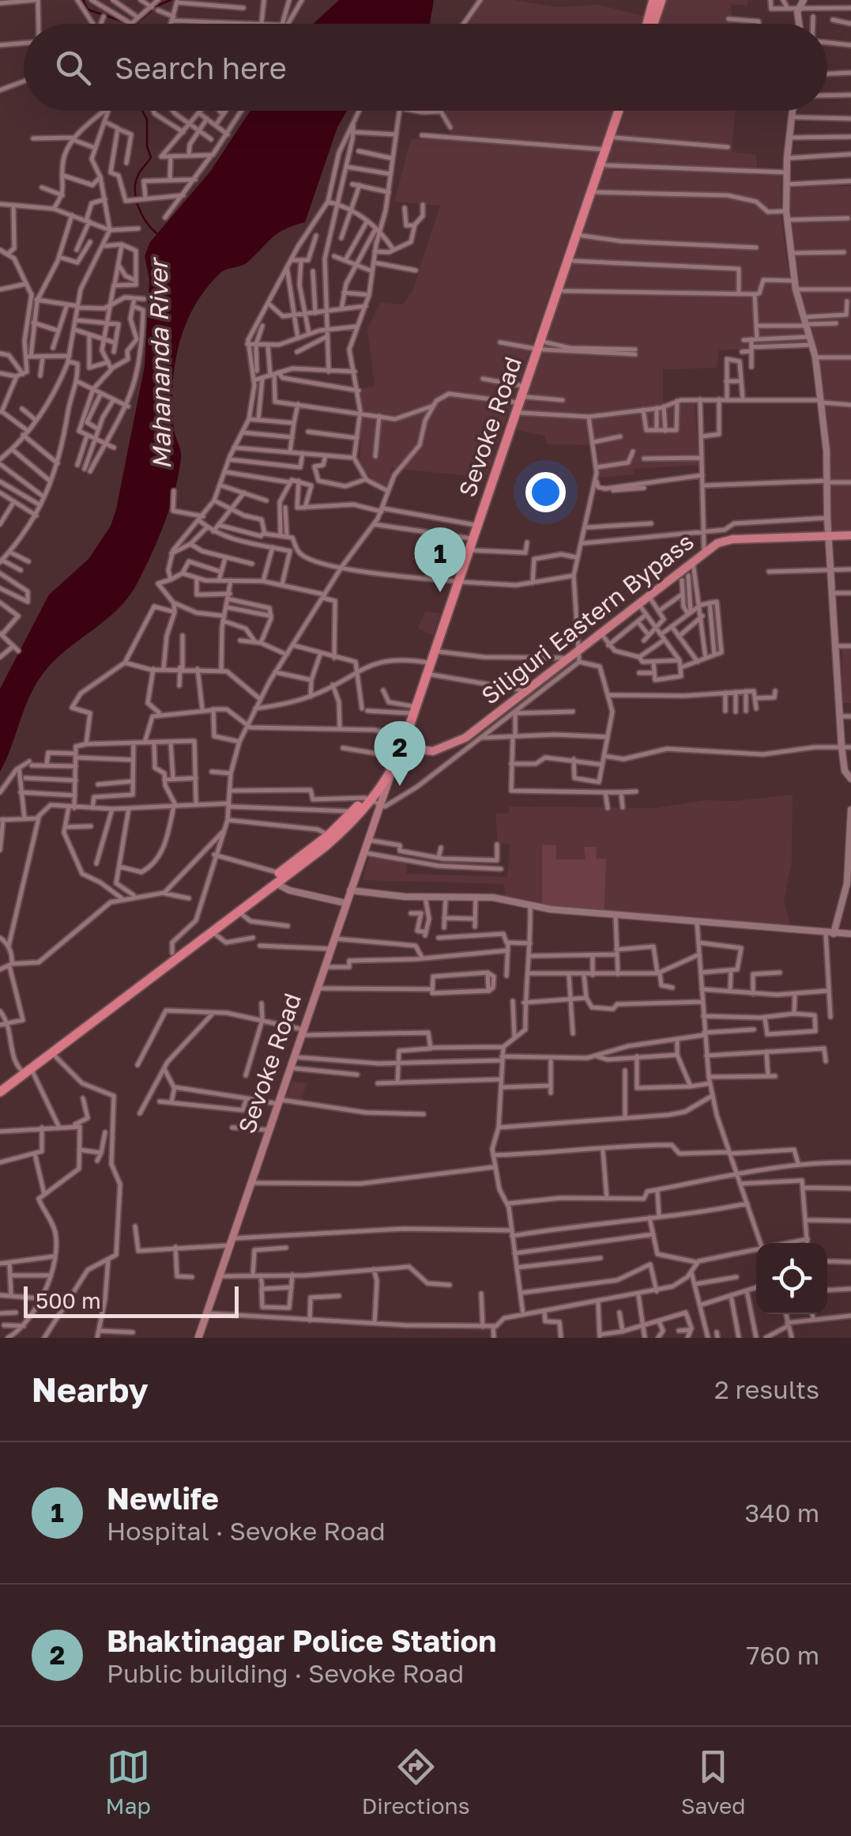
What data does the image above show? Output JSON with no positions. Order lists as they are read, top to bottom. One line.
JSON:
{"streets":{"highway":["Sevoke Road"],"main road":["Siliguri Eastern Bypass"]},"water":["Mahananda River"],"scale_bar":"500 m","page":{"search":"Search here","pins":["1","2"],"scale":"500 m","heading":["Nearby","2 results"],"list":[{"mark":"1","name":"Newlife","note":"Hospital · Sevoke Road","value":"340 m"},{"mark":"2","name":"Bhaktinagar Police Station","note":"Public building · Sevoke Road","value":"760 m"}],"nav":["Map","Directions","Saved"]}}
